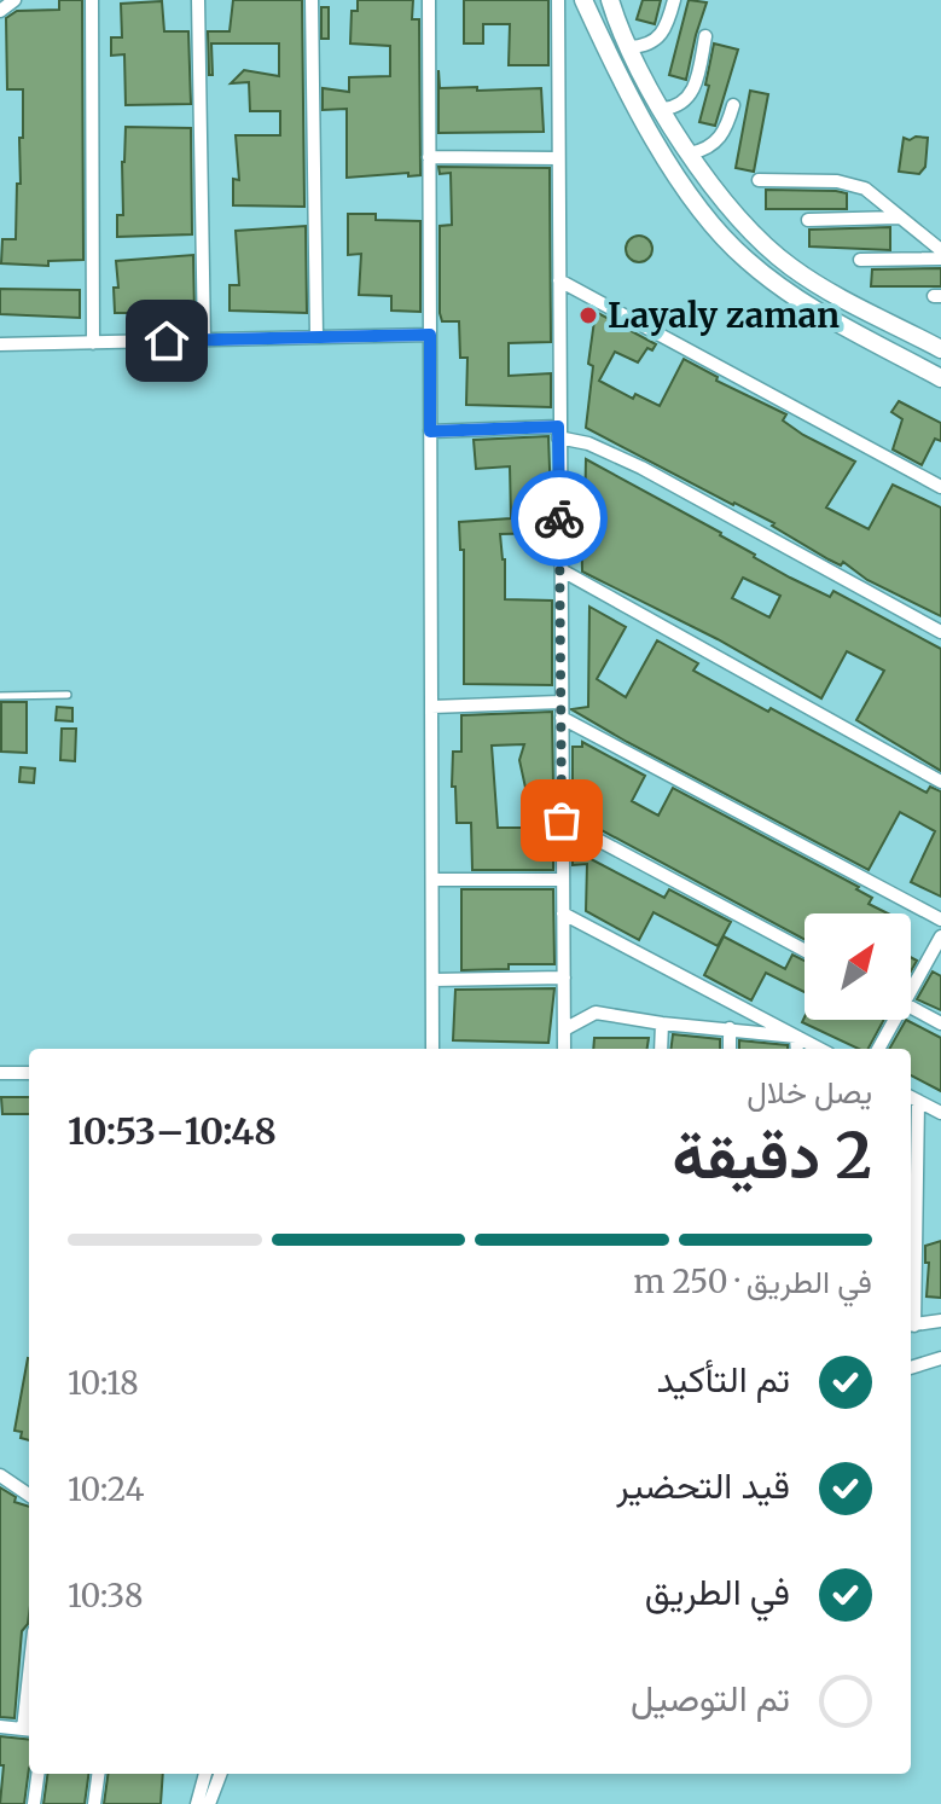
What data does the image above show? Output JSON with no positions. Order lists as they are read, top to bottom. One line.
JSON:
{"places":["Layaly zaman"],"north":"top right","page":{"heading":["2 دقيقة","يصل خلال","10:48–10:53"],"bar":"في الطريق · 250 m","list":[["تم التأكيد","10:18"],["قيد التحضير","10:24"],["في الطريق","10:38"],"تم التوصيل"]}}
